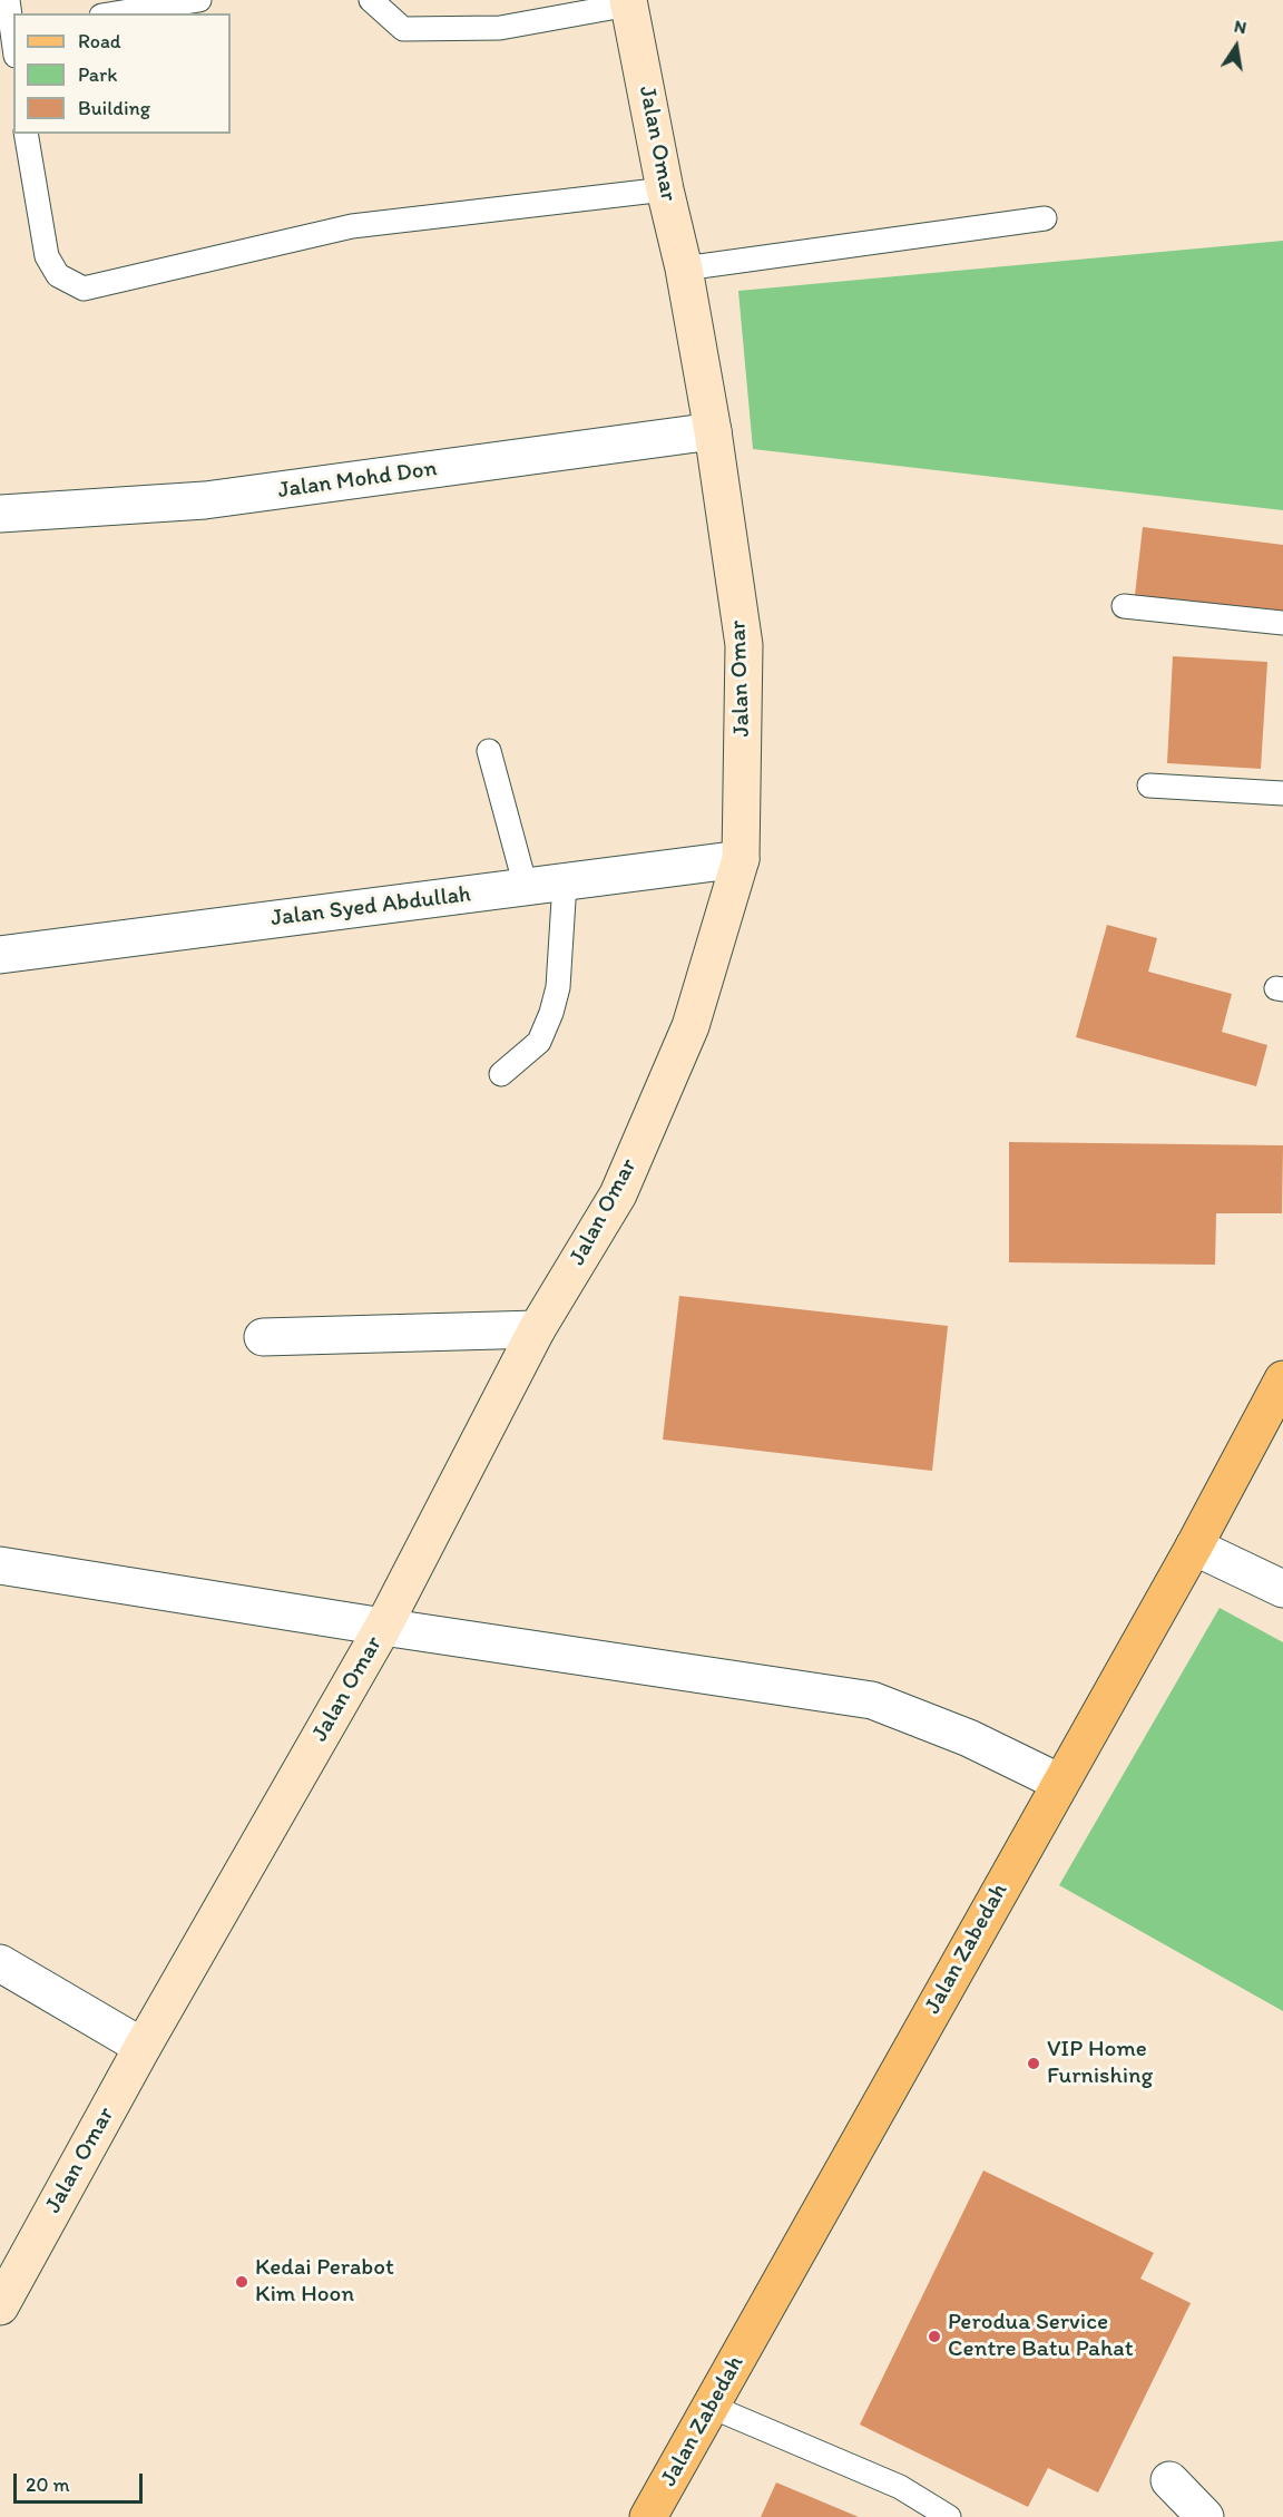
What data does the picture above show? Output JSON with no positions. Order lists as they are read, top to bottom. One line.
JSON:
{"streets":{"main road":["Jalan Zabedah"],"street":["Jalan Omar","Jalan Mohd Don","Jalan Syed Abdullah"]},"crossings":[["Jalan Omar","Jalan Mohd Don"],["Jalan Omar","Jalan Syed Abdullah"]],"places":["VIP Home Furnishing","Kedai Perabot Kim Hoon","Perodua Service Centre Batu Pahat"],"legend":["Road","Park","Building"],"scale_bar":"20 m","north":"top"}
